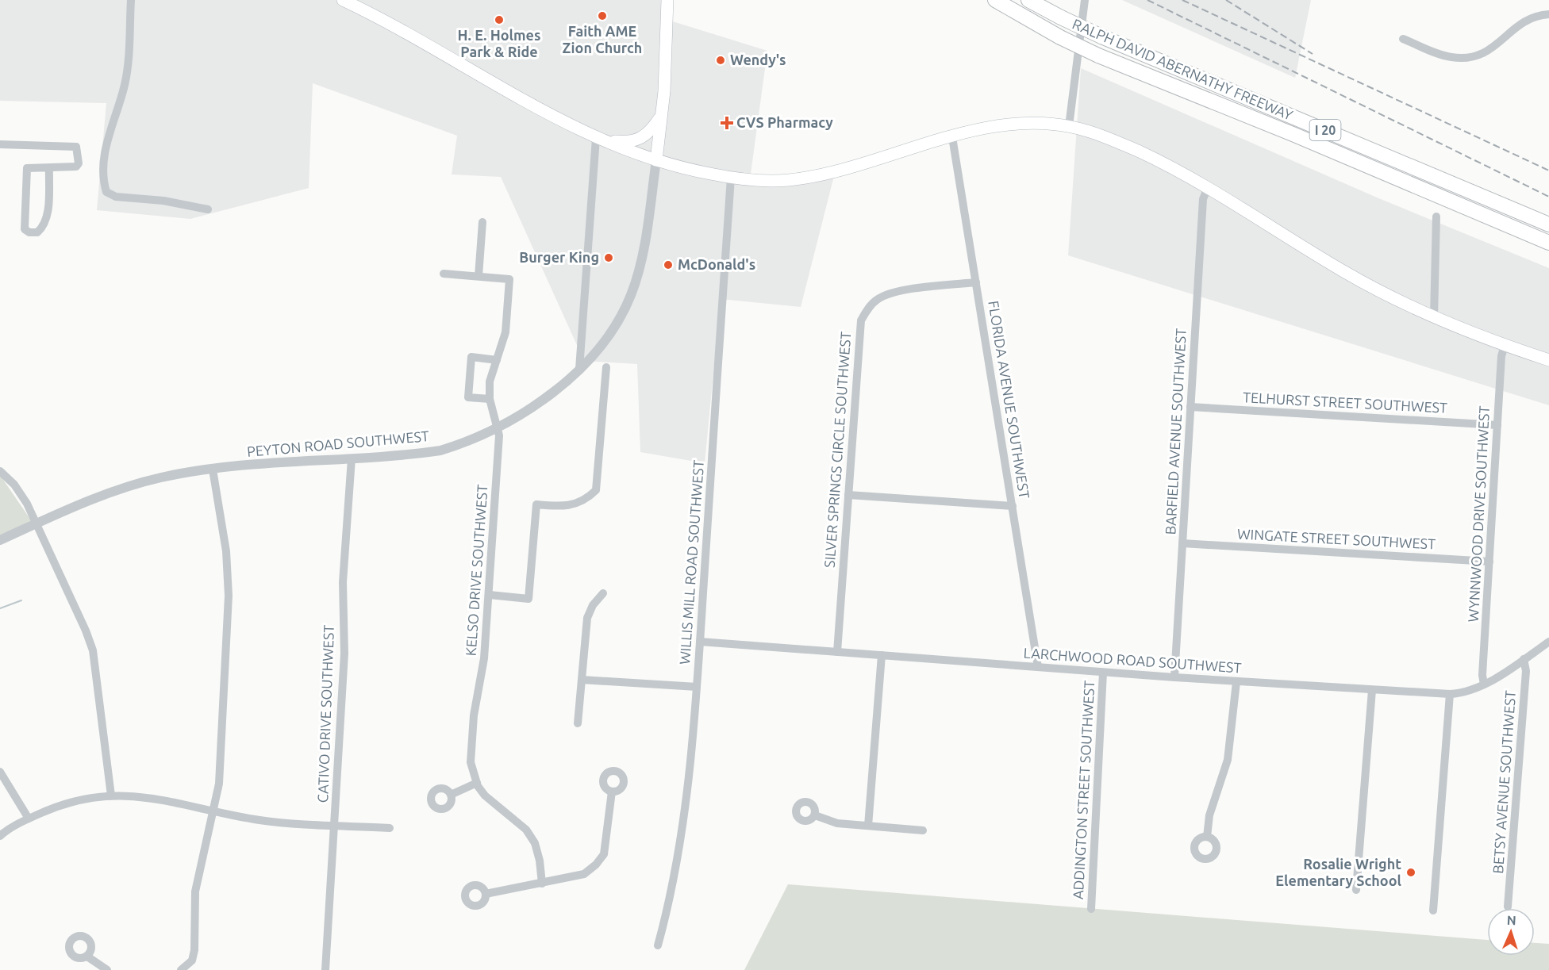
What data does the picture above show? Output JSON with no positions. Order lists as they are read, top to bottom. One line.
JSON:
{"streets":{"highway":["RALPH DAVID ABERNATHY FREEWAY","I 20"],"street":["FLORIDA AVENUE SOUTHWEST","TELHURST STREET SOUTHWEST","BARFIELD AVENUE SOUTHWEST","PEYTON ROAD SOUTHWEST","SILVER SPRINGS CIRCLE SOUTHWEST","WYNNWOOD DRIVE SOUTHWEST","WINGATE STREET SOUTHWEST","WILLIS MILL ROAD SOUTHWEST","KELSO DRIVE SOUTHWEST","LARCHWOOD ROAD SOUTHWEST","CATIVO DRIVE SOUTHWEST","BETSY AVENUE SOUTHWEST","ADDINGTON STREET SOUTHWEST"]},"crossings":[["FLORIDA AVENUE SOUTHWEST","SILVER SPRINGS CIRCLE SOUTHWEST"],["FLORIDA AVENUE SOUTHWEST","LARCHWOOD ROAD SOUTHWEST"],["TELHURST STREET SOUTHWEST","BARFIELD AVENUE SOUTHWEST"],["TELHURST STREET SOUTHWEST","WYNNWOOD DRIVE SOUTHWEST"],["BARFIELD AVENUE SOUTHWEST","WINGATE STREET SOUTHWEST"],["BARFIELD AVENUE SOUTHWEST","LARCHWOOD ROAD SOUTHWEST"],["PEYTON ROAD SOUTHWEST","KELSO DRIVE SOUTHWEST"],["PEYTON ROAD SOUTHWEST","CATIVO DRIVE SOUTHWEST"],["SILVER SPRINGS CIRCLE SOUTHWEST","LARCHWOOD ROAD SOUTHWEST"],["WYNNWOOD DRIVE SOUTHWEST","WINGATE STREET SOUTHWEST"],["WYNNWOOD DRIVE SOUTHWEST","LARCHWOOD ROAD SOUTHWEST"],["WILLIS MILL ROAD SOUTHWEST","LARCHWOOD ROAD SOUTHWEST"],["LARCHWOOD ROAD SOUTHWEST","BETSY AVENUE SOUTHWEST"],["LARCHWOOD ROAD SOUTHWEST","ADDINGTON STREET SOUTHWEST"]],"places":{"other":["Faith AME Zion Church","H. E. Holmes Park & Ride","Wendy's","Burger King","McDonald's","Rosalie Wright Elementary School"],"health":["CVS Pharmacy"]},"north":"top"}
